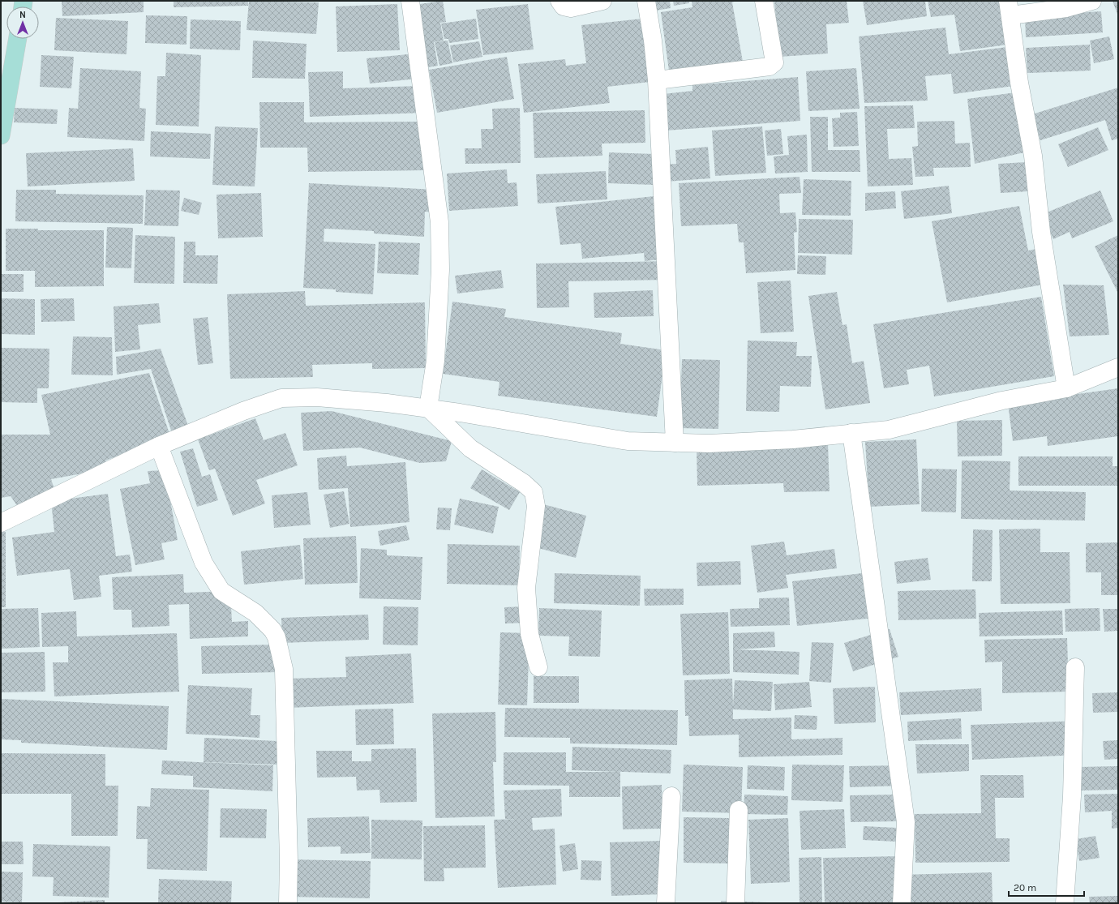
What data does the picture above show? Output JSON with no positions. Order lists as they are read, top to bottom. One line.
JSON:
{"scale_bar":"20 m","north":"top"}
